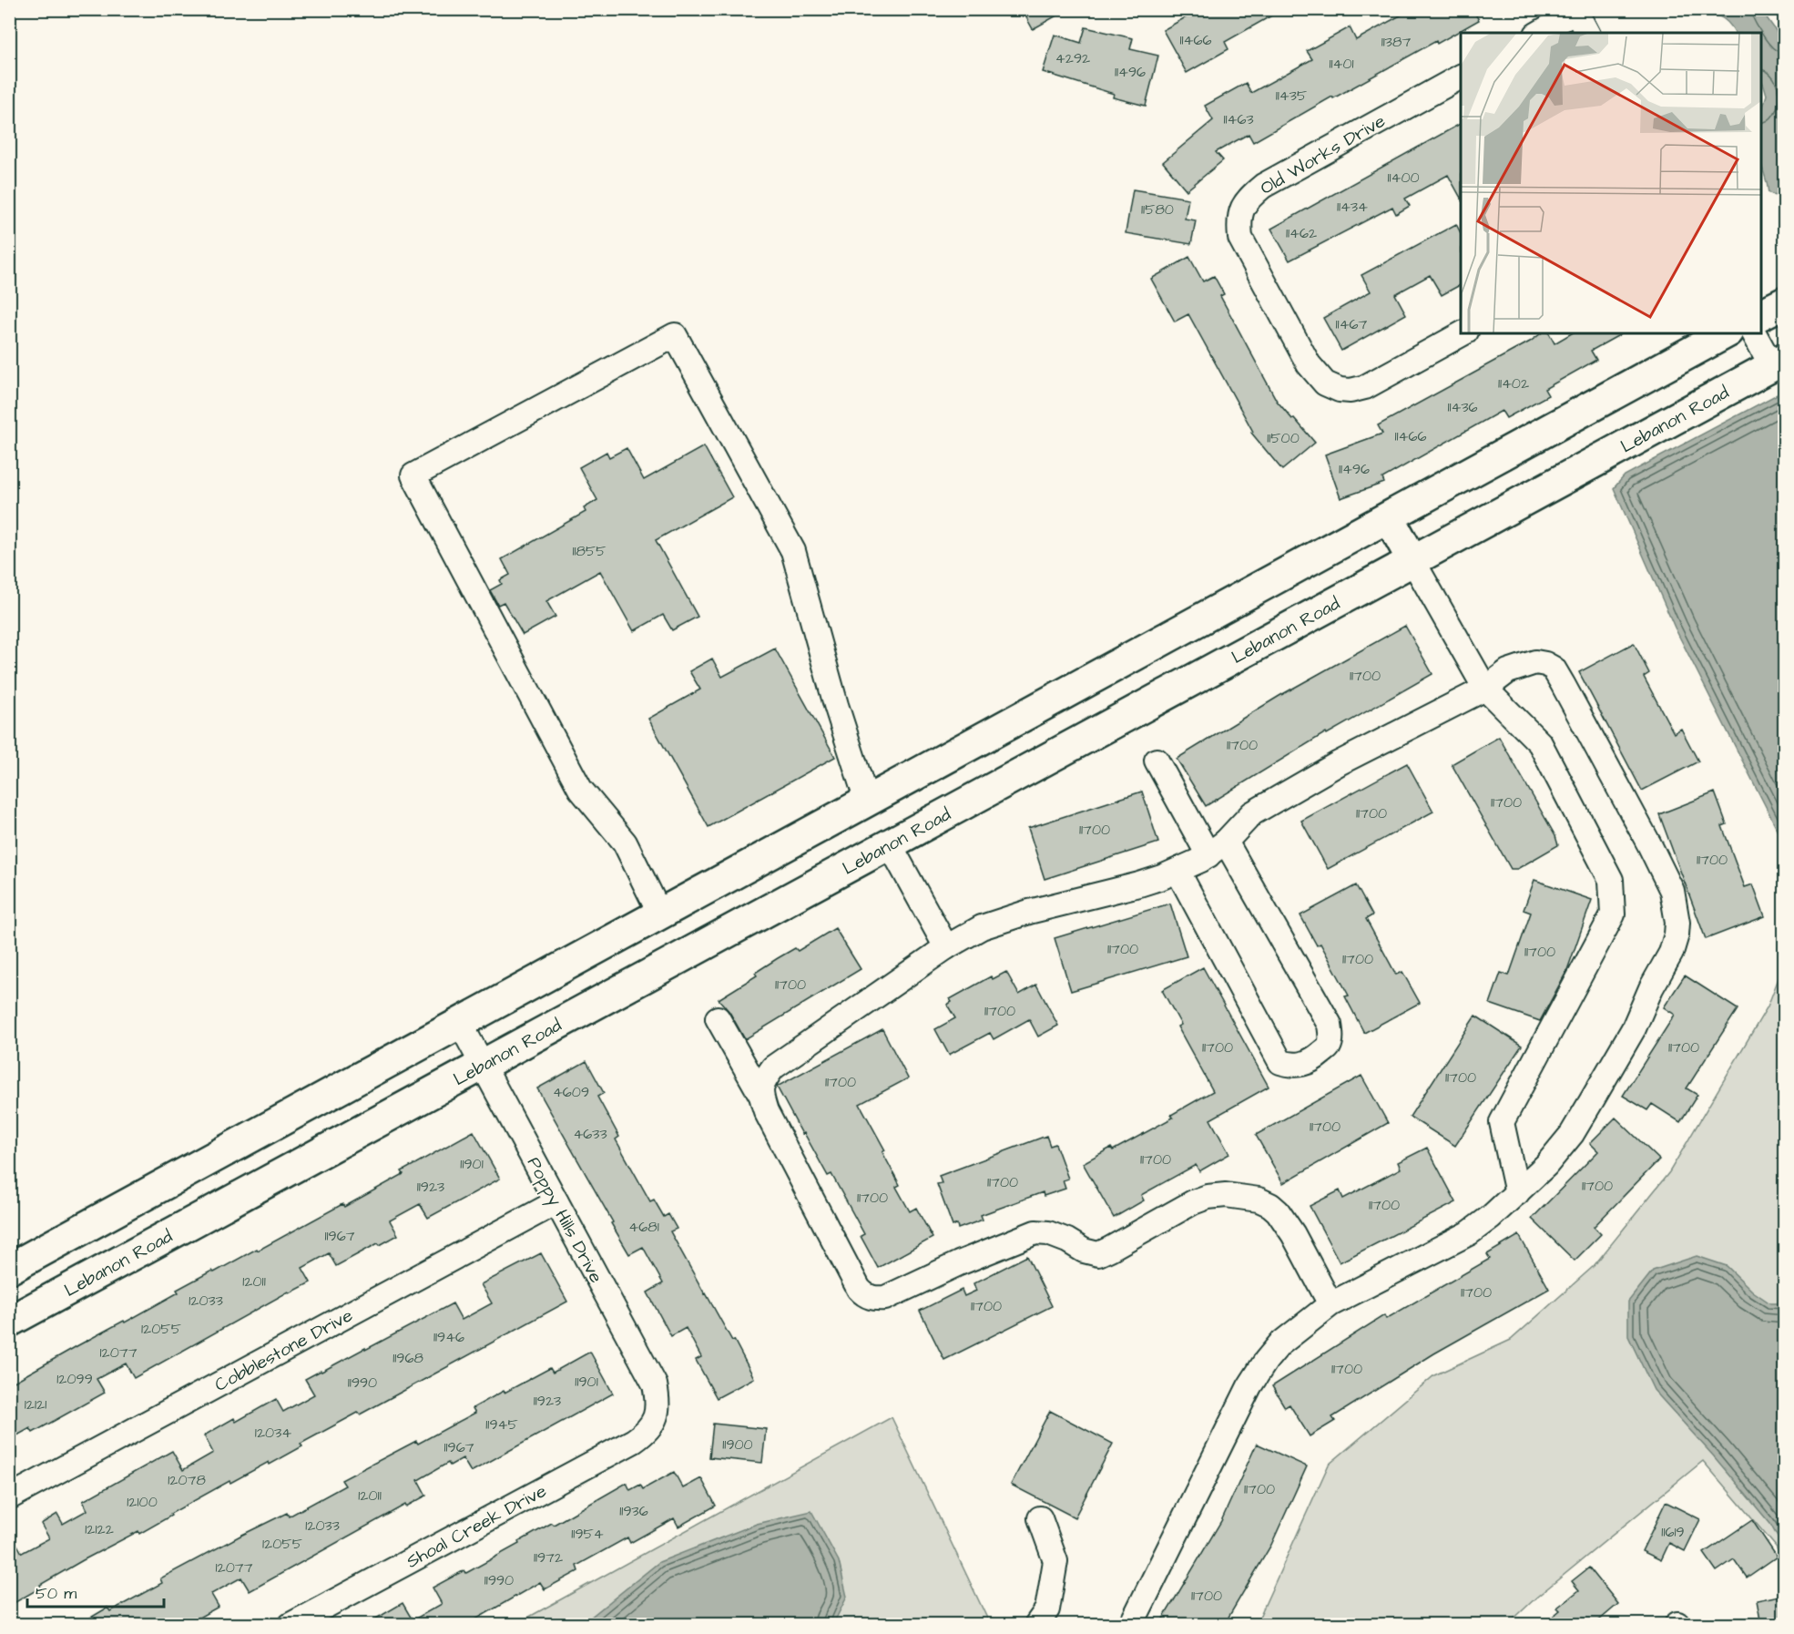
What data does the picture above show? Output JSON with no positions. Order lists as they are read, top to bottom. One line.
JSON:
{"streets":{"main road":["Lebanon Road"],"street":["Old Works Drive","Poppy Hills Drive","Cobblestone Drive","Shoal Creek Drive"]},"crossings":[["Lebanon Road","Poppy Hills Drive"],["Poppy Hills Drive","Cobblestone Drive"],["Poppy Hills Drive","Shoal Creek Drive"]],"house_numbers":["11466","11387","4292","11401","11496","11435","11463","11400","11434","11580","11462","11467","11402","11436","11466","11500","11496","11855","11700","11700","11700","11700","11700","11700","11700","11700","11700","11700","11700","11700","11700","11700","11700","4609","11700","4633","11700","11901","11700","11700","11923","11700","11700","4681","11967","12011","11700","12033","11700","12055","11946","12077","11968","11700","12099","11901","11990","11923","12121","11945","12034","11900","11967","12078","11700","12011","12100","11936","12033","12122","11619","11954","12055","11972","12077","11990","11700"],"scale_bar":"50 m"}
